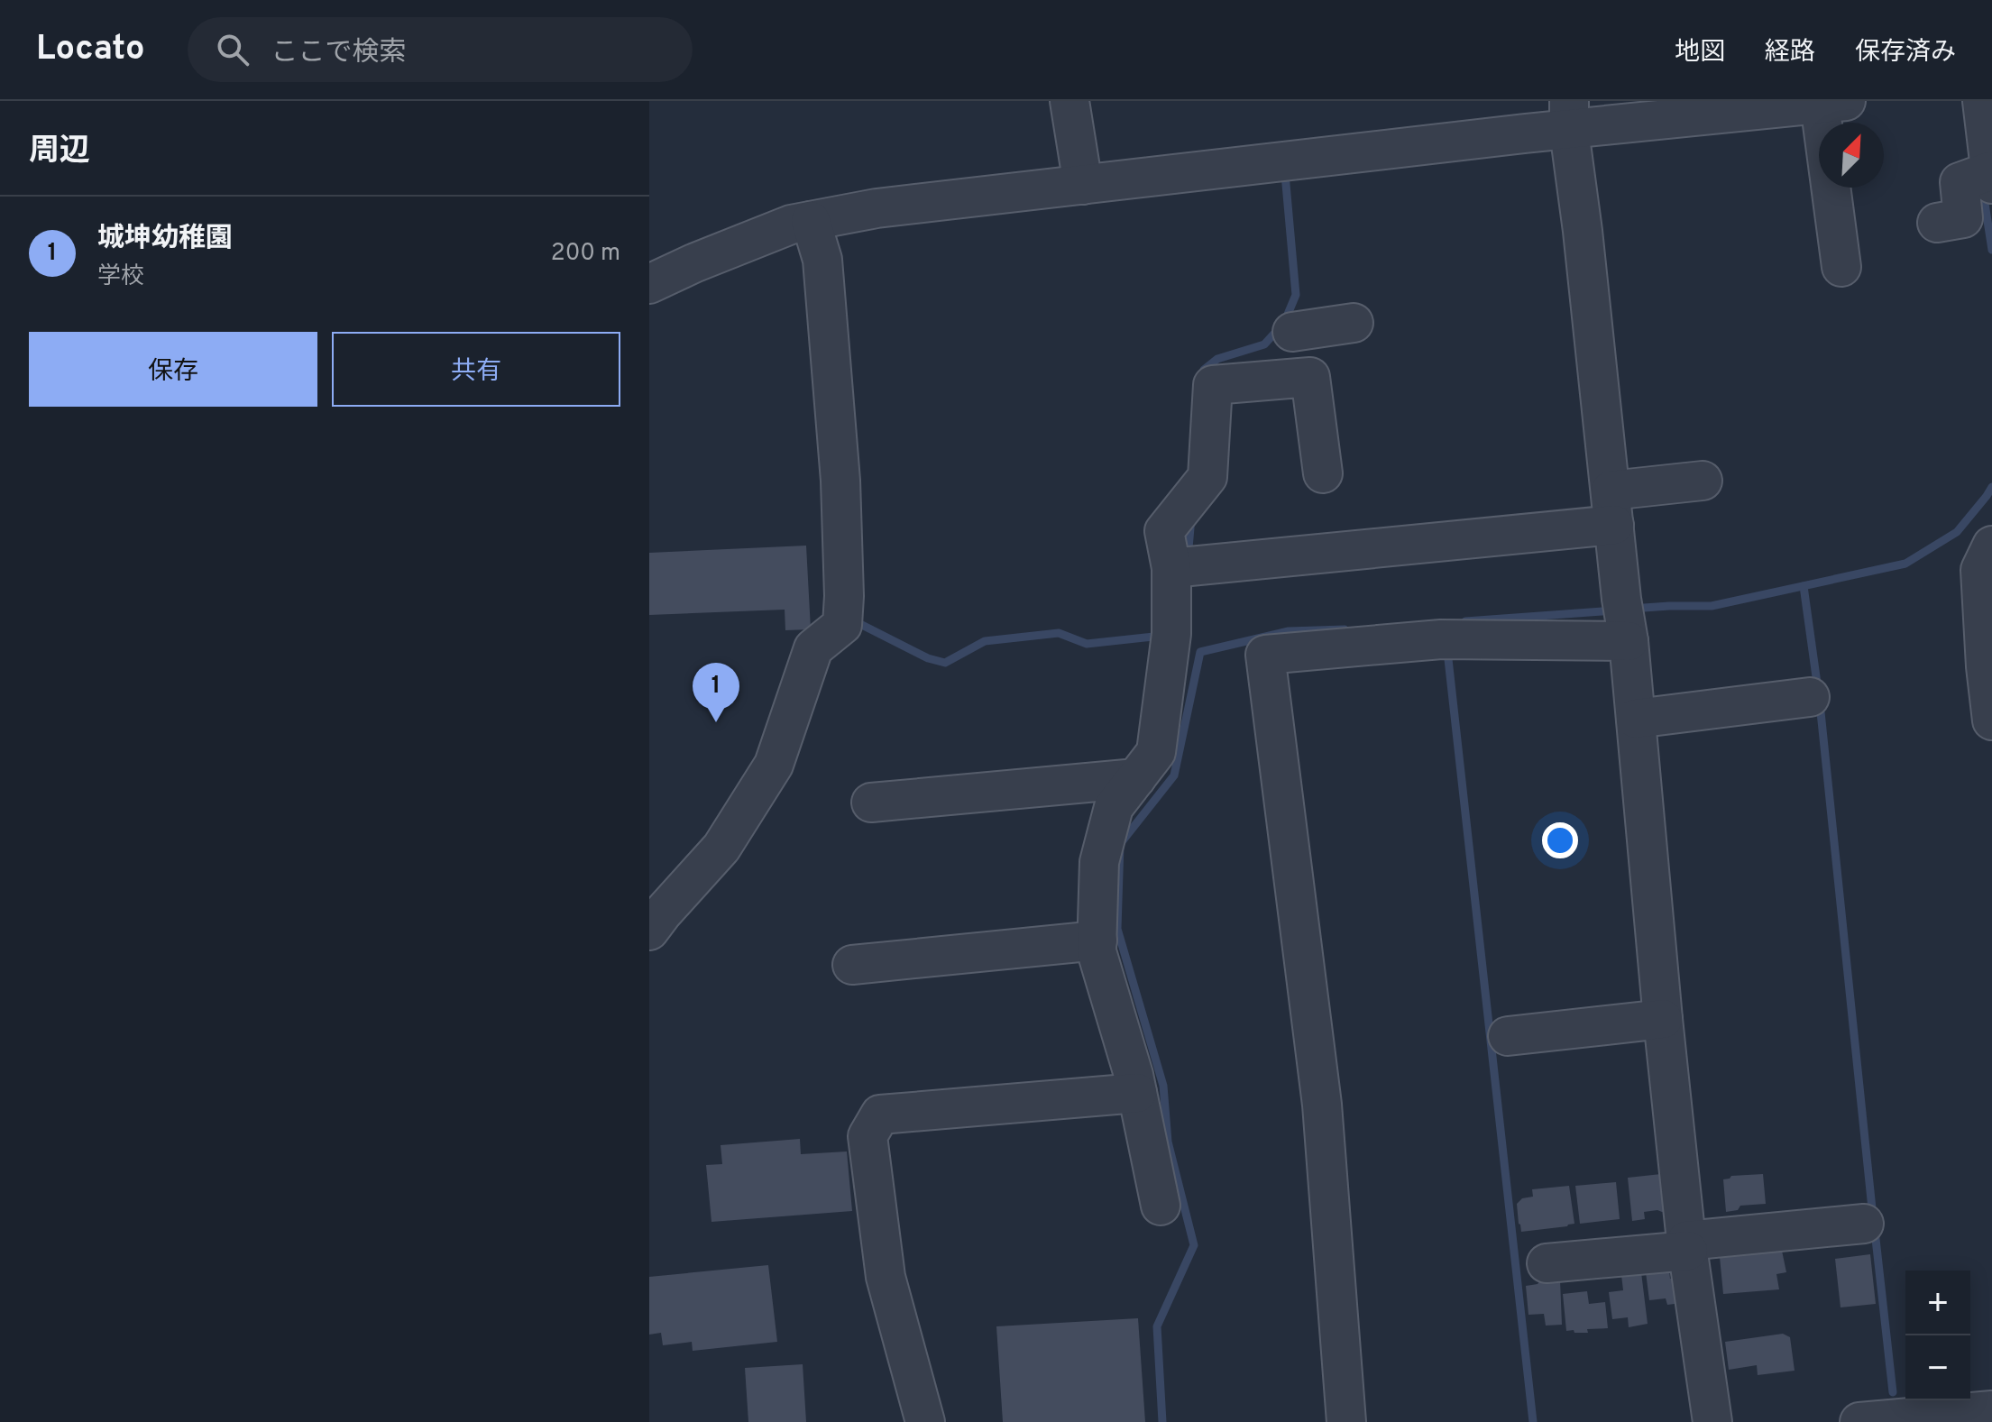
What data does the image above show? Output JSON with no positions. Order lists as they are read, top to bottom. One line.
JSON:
{"north":"top right","page":{"header":"Locato","search":"ここで検索","nav":["地図","経路","保存済み"],"heading":"周辺","list":[{"mark":"1","name":"城坤幼稚園","note":"学校","value":"200 m"}],"buttons":["保存","共有"],"pins":"1","map_buttons":["+","−"]}}
